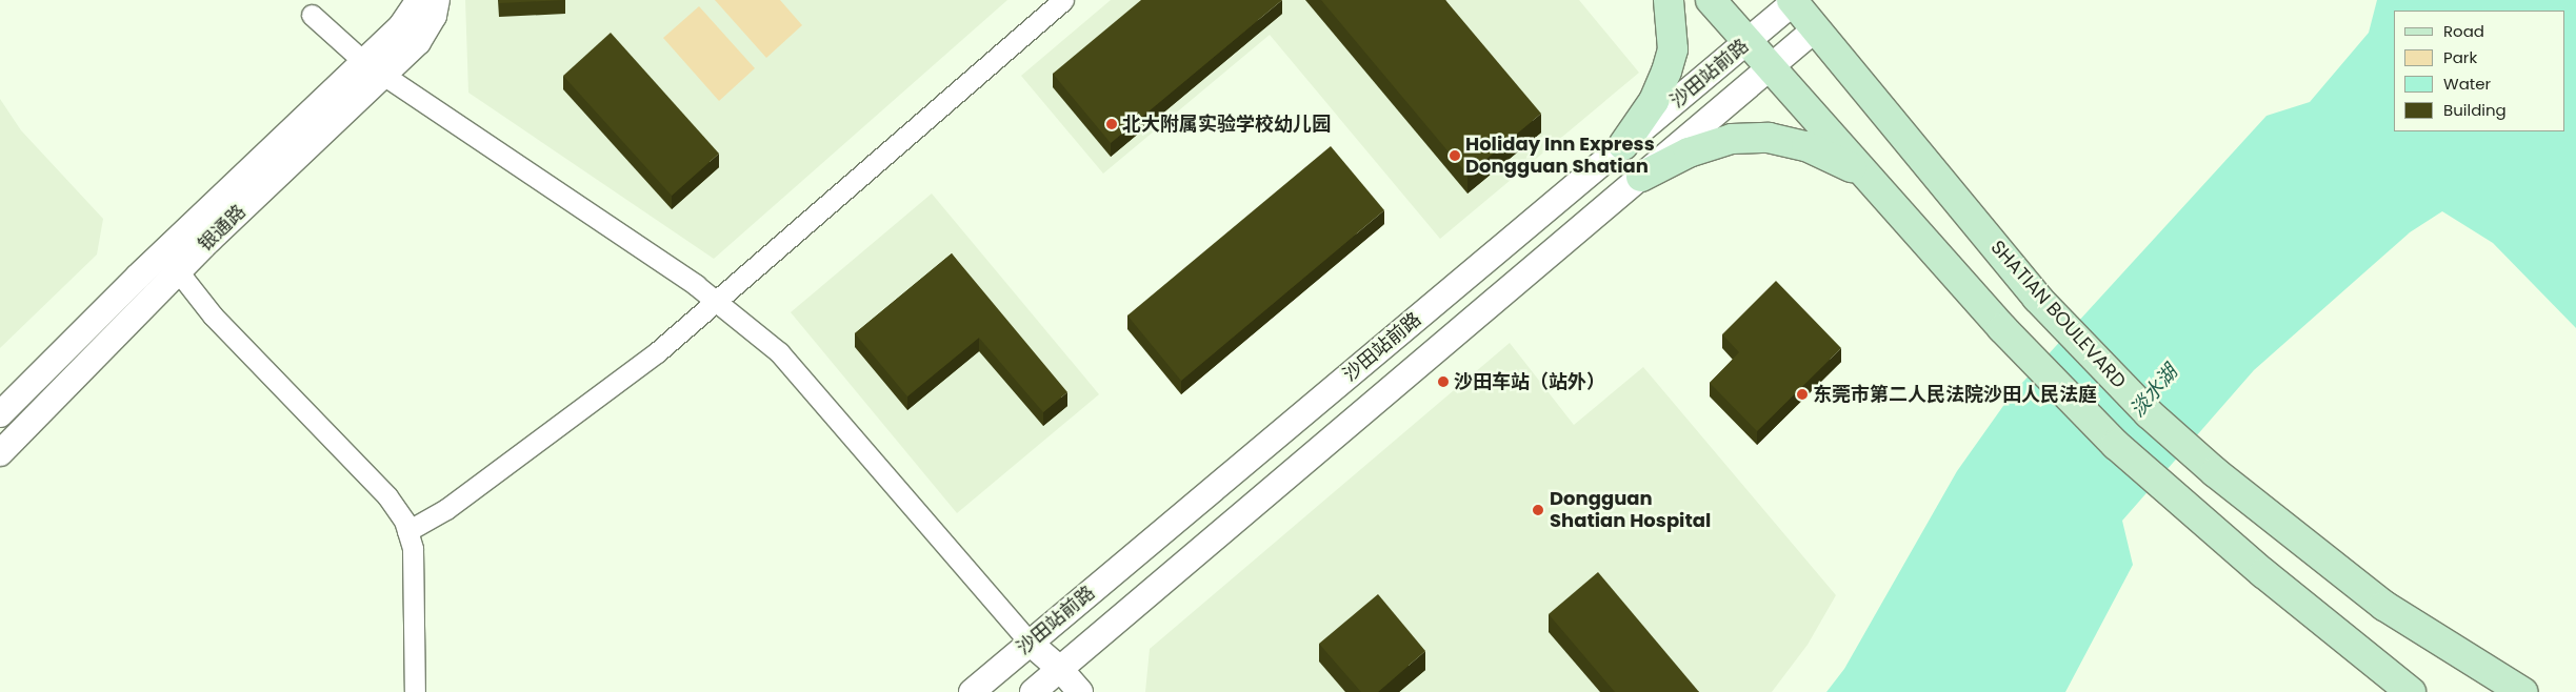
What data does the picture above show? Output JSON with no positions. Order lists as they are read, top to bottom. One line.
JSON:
{"streets":{"main road":["SHATIAN BOULEVARD"],"street":["沙田站前路","银通路"]},"crossings":[["沙田站前路","SHATIAN BOULEVARD"]],"water":["淡水湖"],"places":["北大附属实验学校幼儿园","Holiday Inn Express Dongguan Shatian","沙田车站（站外）","东莞市第二人民法院沙田人民法庭","Dongguan Shatian Hospital"],"legend":["Road","Park","Water","Building"]}
